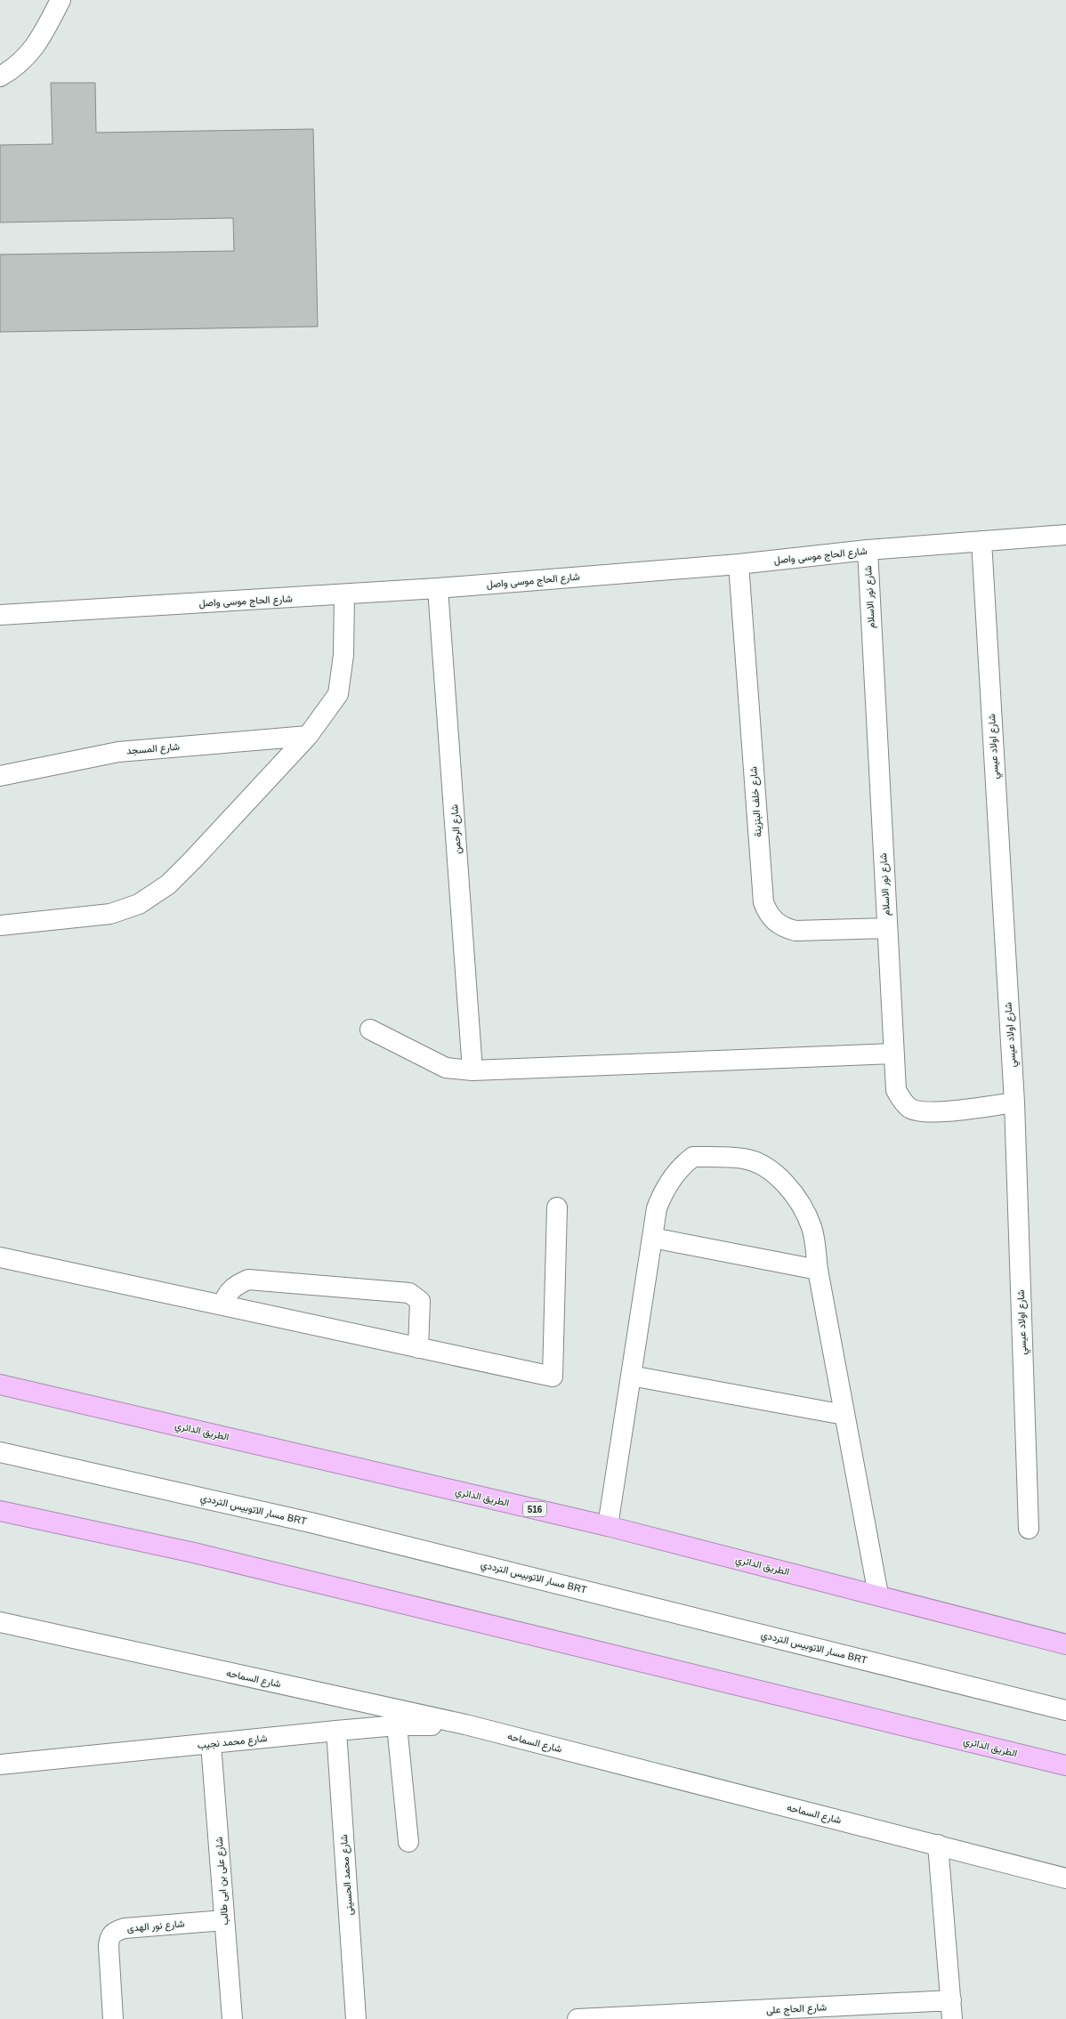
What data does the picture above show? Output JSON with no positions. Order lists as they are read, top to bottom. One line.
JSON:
{"streets":{"highway":["الطريق الدائري","516"],"street":["شارع الحاج موسى واصل","شارع نور الاسلام","شارع اولاد عيسي","شارع المسجد","شارع خلف البنزينة","شارع الرحمن","مسار الاتوبيس الترددي BRT","شارع السماحه","شارع محمد نجيب","شارع محمد الحسينى","شارع على بن ابى طالب","شارع نور الهدى","شارع الحاج على"]},"crossings":[["شارع الحاج موسى واصل","شارع نور الاسلام"],["شارع الحاج موسى واصل","شارع اولاد عيسي"],["شارع الحاج موسى واصل","شارع خلف البنزينة"],["شارع الحاج موسى واصل","شارع الرحمن"],["شارع نور الاسلام","شارع اولاد عيسي"],["شارع نور الاسلام","شارع خلف البنزينة"],["شارع السماحه","شارع محمد نجيب"],["شارع محمد نجيب","شارع محمد الحسينى"],["شارع محمد نجيب","شارع على بن ابى طالب"],["شارع على بن ابى طالب","شارع نور الهدى"]]}
